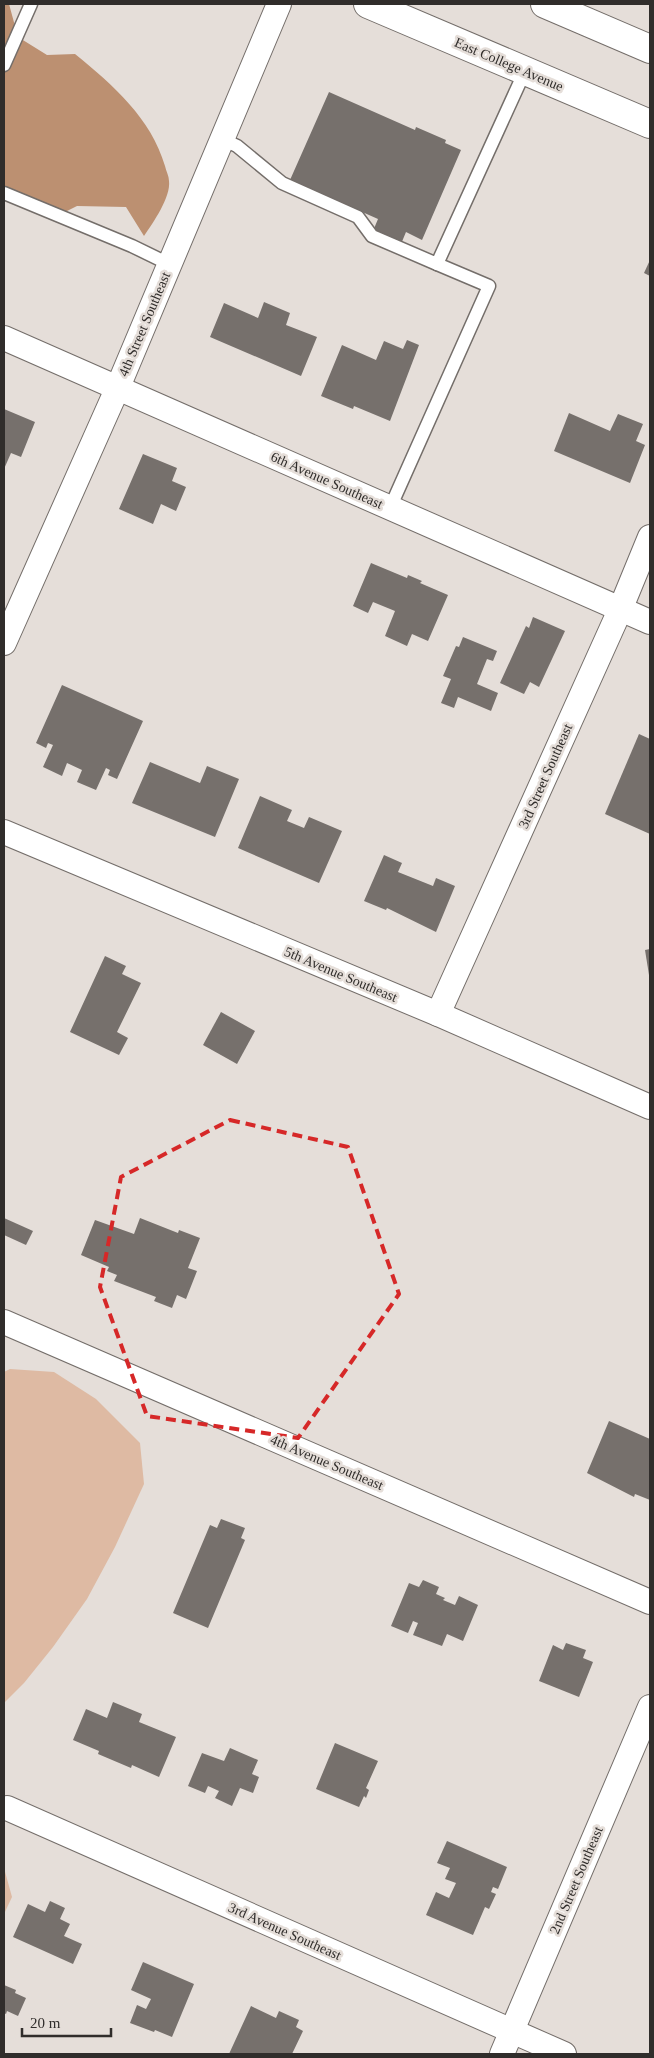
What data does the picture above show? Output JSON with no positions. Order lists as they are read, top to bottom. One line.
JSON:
{"streets":{"main road":["East College Avenue"],"street":["4th Street Southeast","6th Avenue Southeast","3rd Street Southeast","5th Avenue Southeast","4th Avenue Southeast","2nd Street Southeast","3rd Avenue Southeast"]},"crossings":[["4th Street Southeast","6th Avenue Southeast"],["6th Avenue Southeast","3rd Street Southeast"],["3rd Street Southeast","5th Avenue Southeast"],["2nd Street Southeast","3rd Avenue Southeast"]],"scale_bar":"20 m"}
